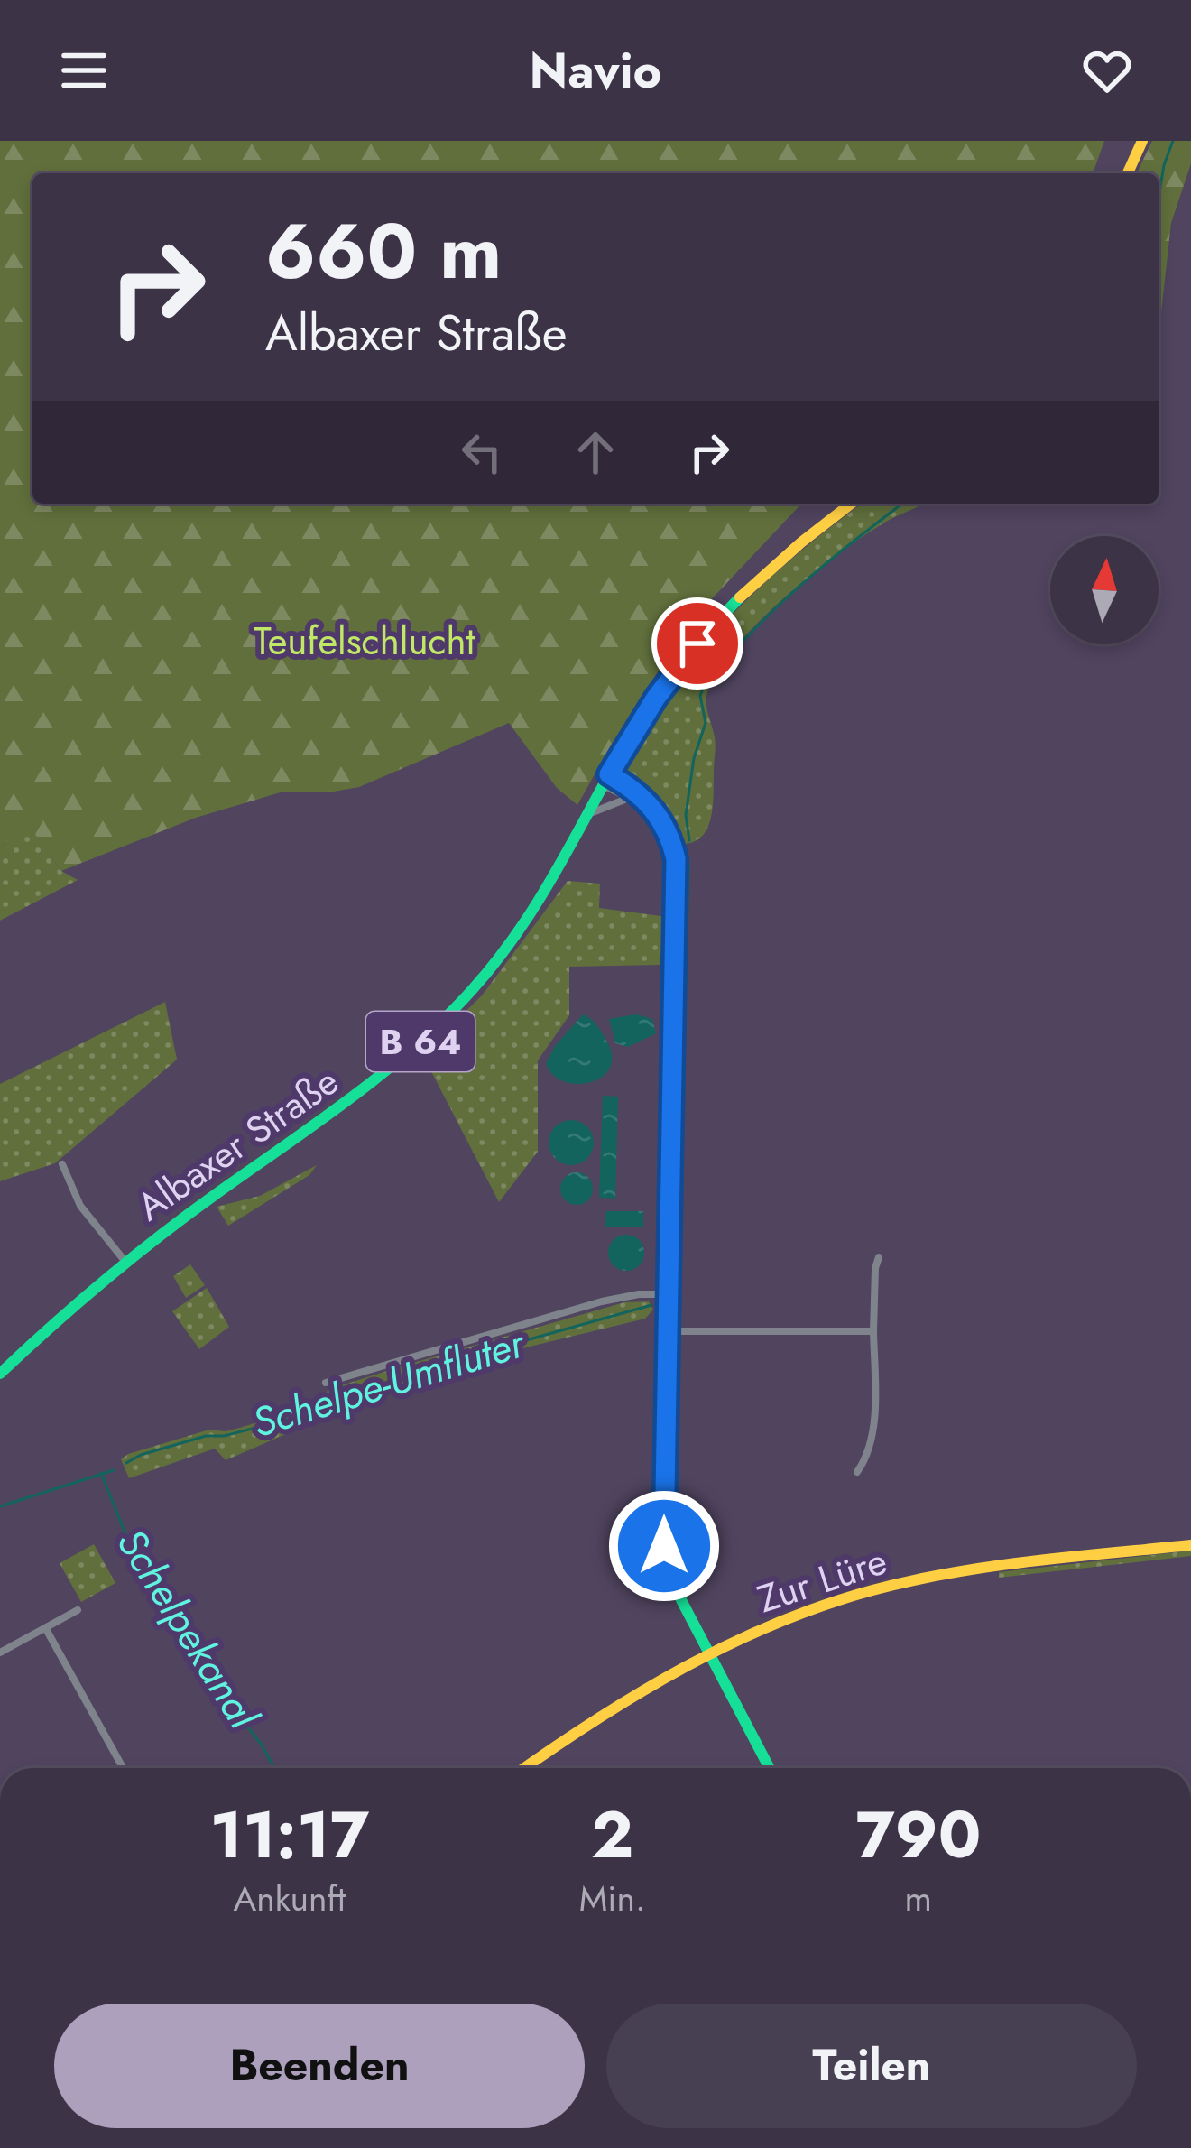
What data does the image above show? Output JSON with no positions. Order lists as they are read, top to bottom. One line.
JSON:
{"streets":{"street":["B 64","Albaxer Straße","Zur Lüre"]},"water":["Schelpe-Umfluter","Schelpekanal"],"parks":["Teufelschlucht"],"north":"top","page":{"header":"Navio","turn":["660 m","Albaxer Straße"],"eta":["11:17","Ankunft","2","Min.","790","m"],"buttons":["Beenden","Teilen"]}}
